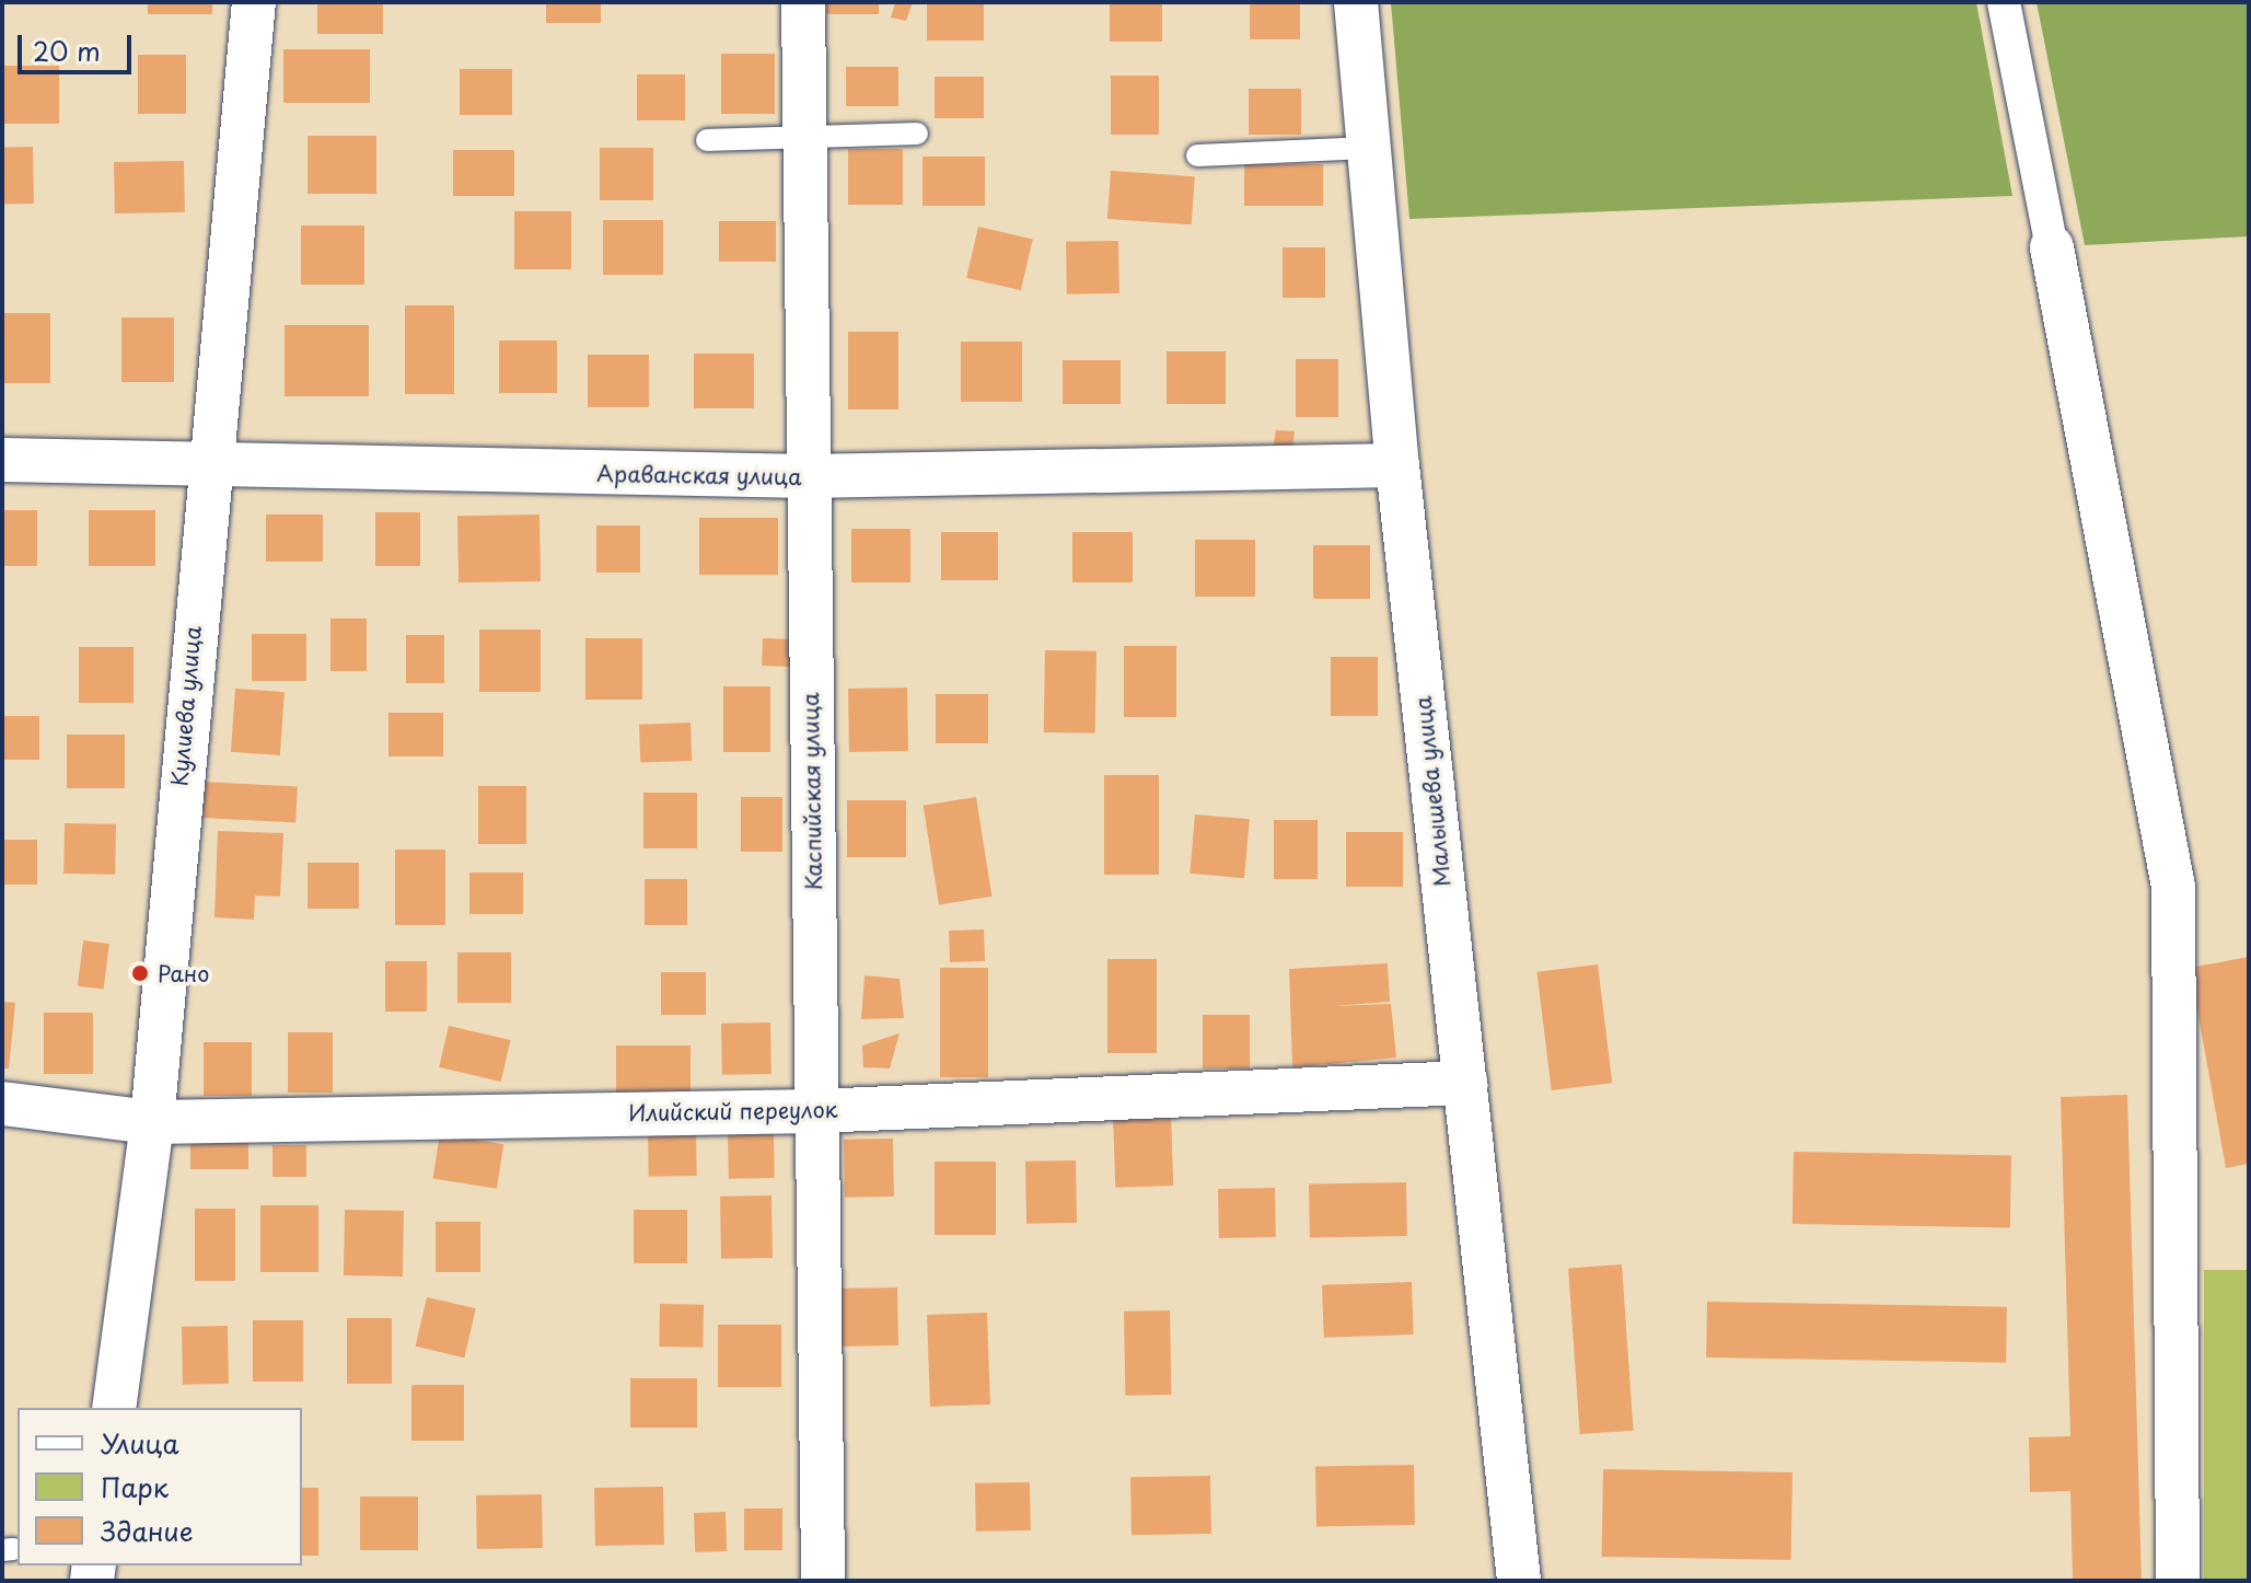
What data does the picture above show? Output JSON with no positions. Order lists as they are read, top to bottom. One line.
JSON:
{"streets":{"street":["Араванская улица","Кулиева улица","Каспийская улица","Малышева улица","Илийский переулок"]},"crossings":[["Араванская улица","Кулиева улица"],["Араванская улица","Каспийская улица"],["Араванская улица","Малышева улица"],["Кулиева улица","Илийский переулок"],["Каспийская улица","Илийский переулок"],["Малышева улица","Илийский переулок"]],"places":["Рано"],"legend":["Улица","Парк","Здание"],"scale_bar":"20 m"}
